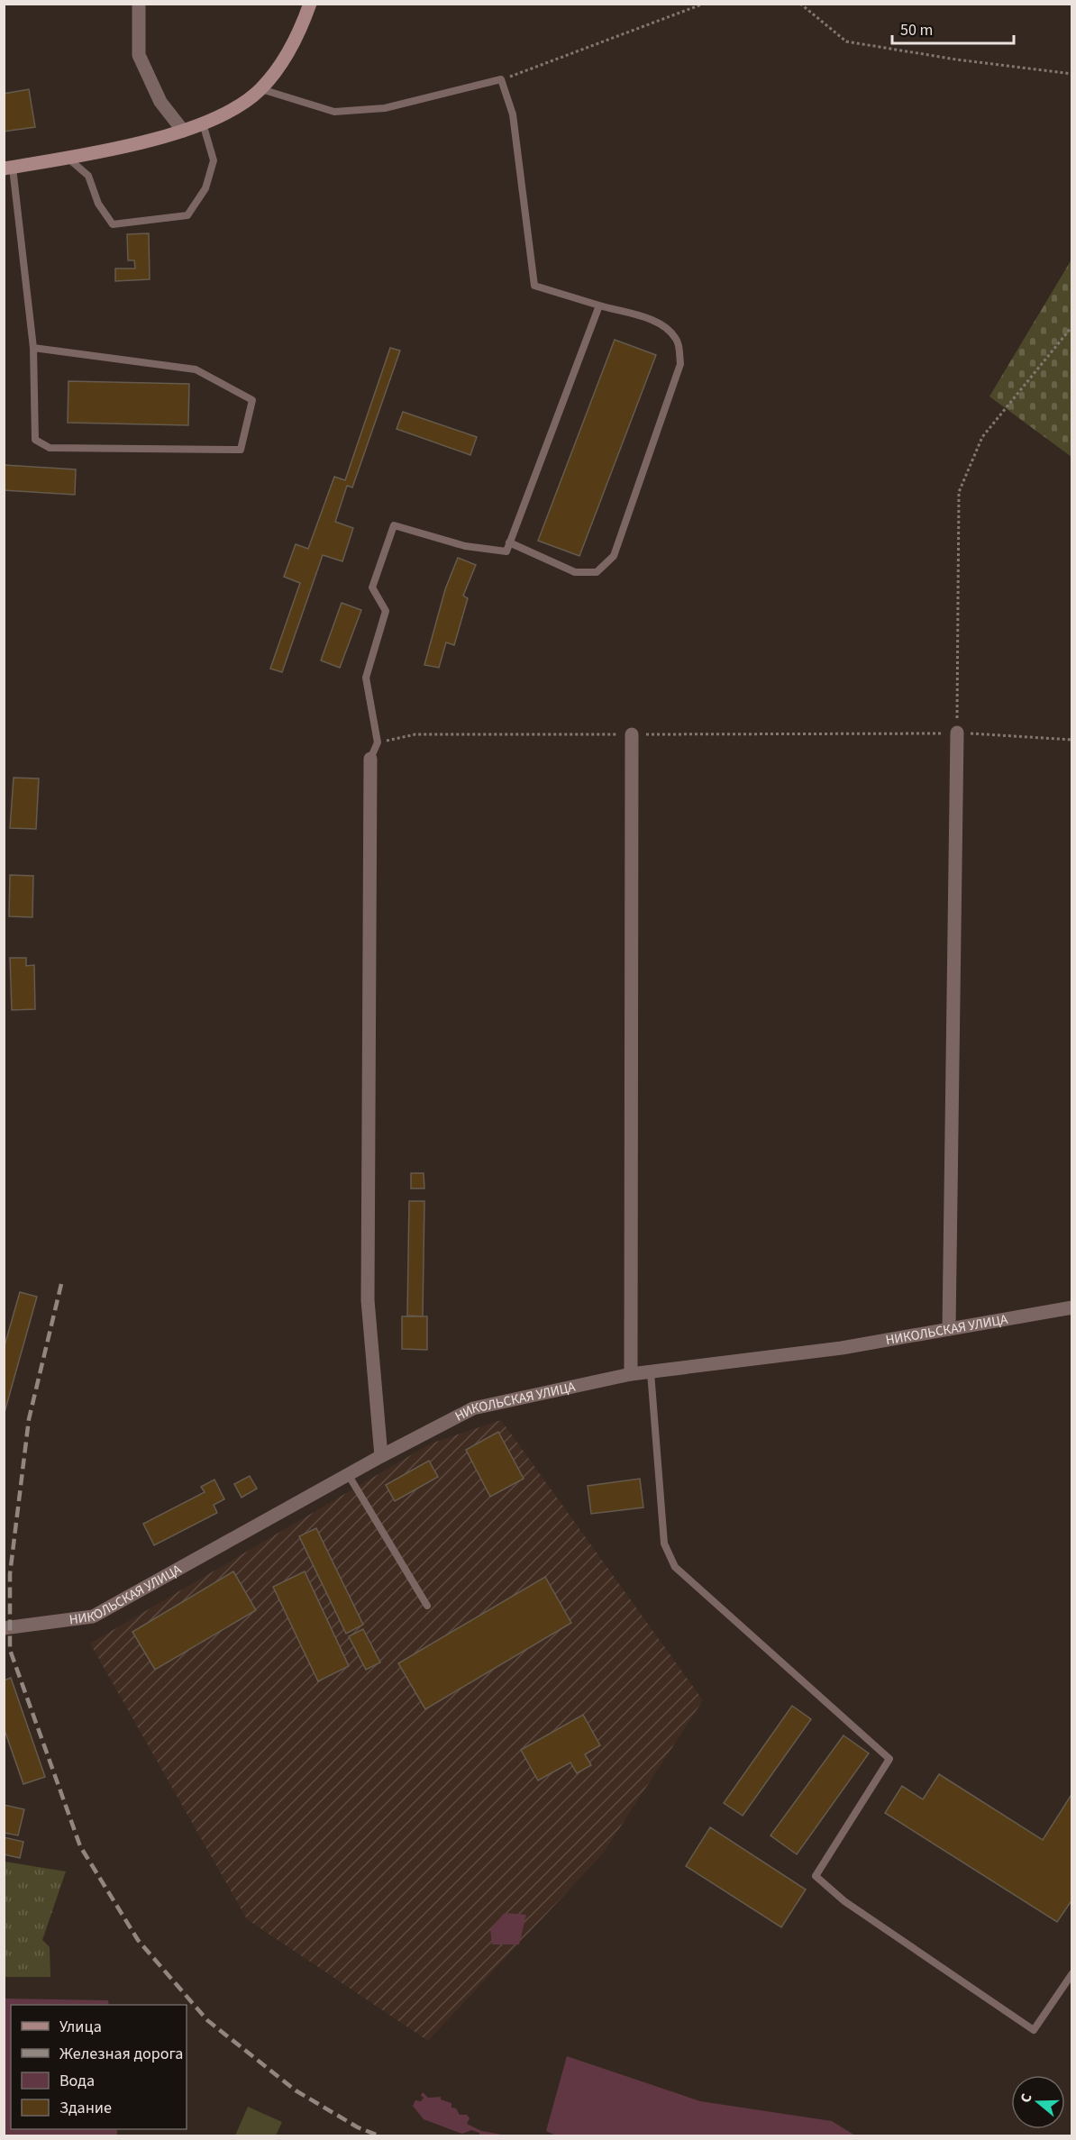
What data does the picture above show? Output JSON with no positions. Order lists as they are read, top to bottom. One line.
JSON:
{"streets":{"street":["НИКОЛЬСКАЯ УЛИЦА"]},"legend":["Улица","Железная дорога","Вода","Здание"],"scale_bar":"50 m","north":"left"}
